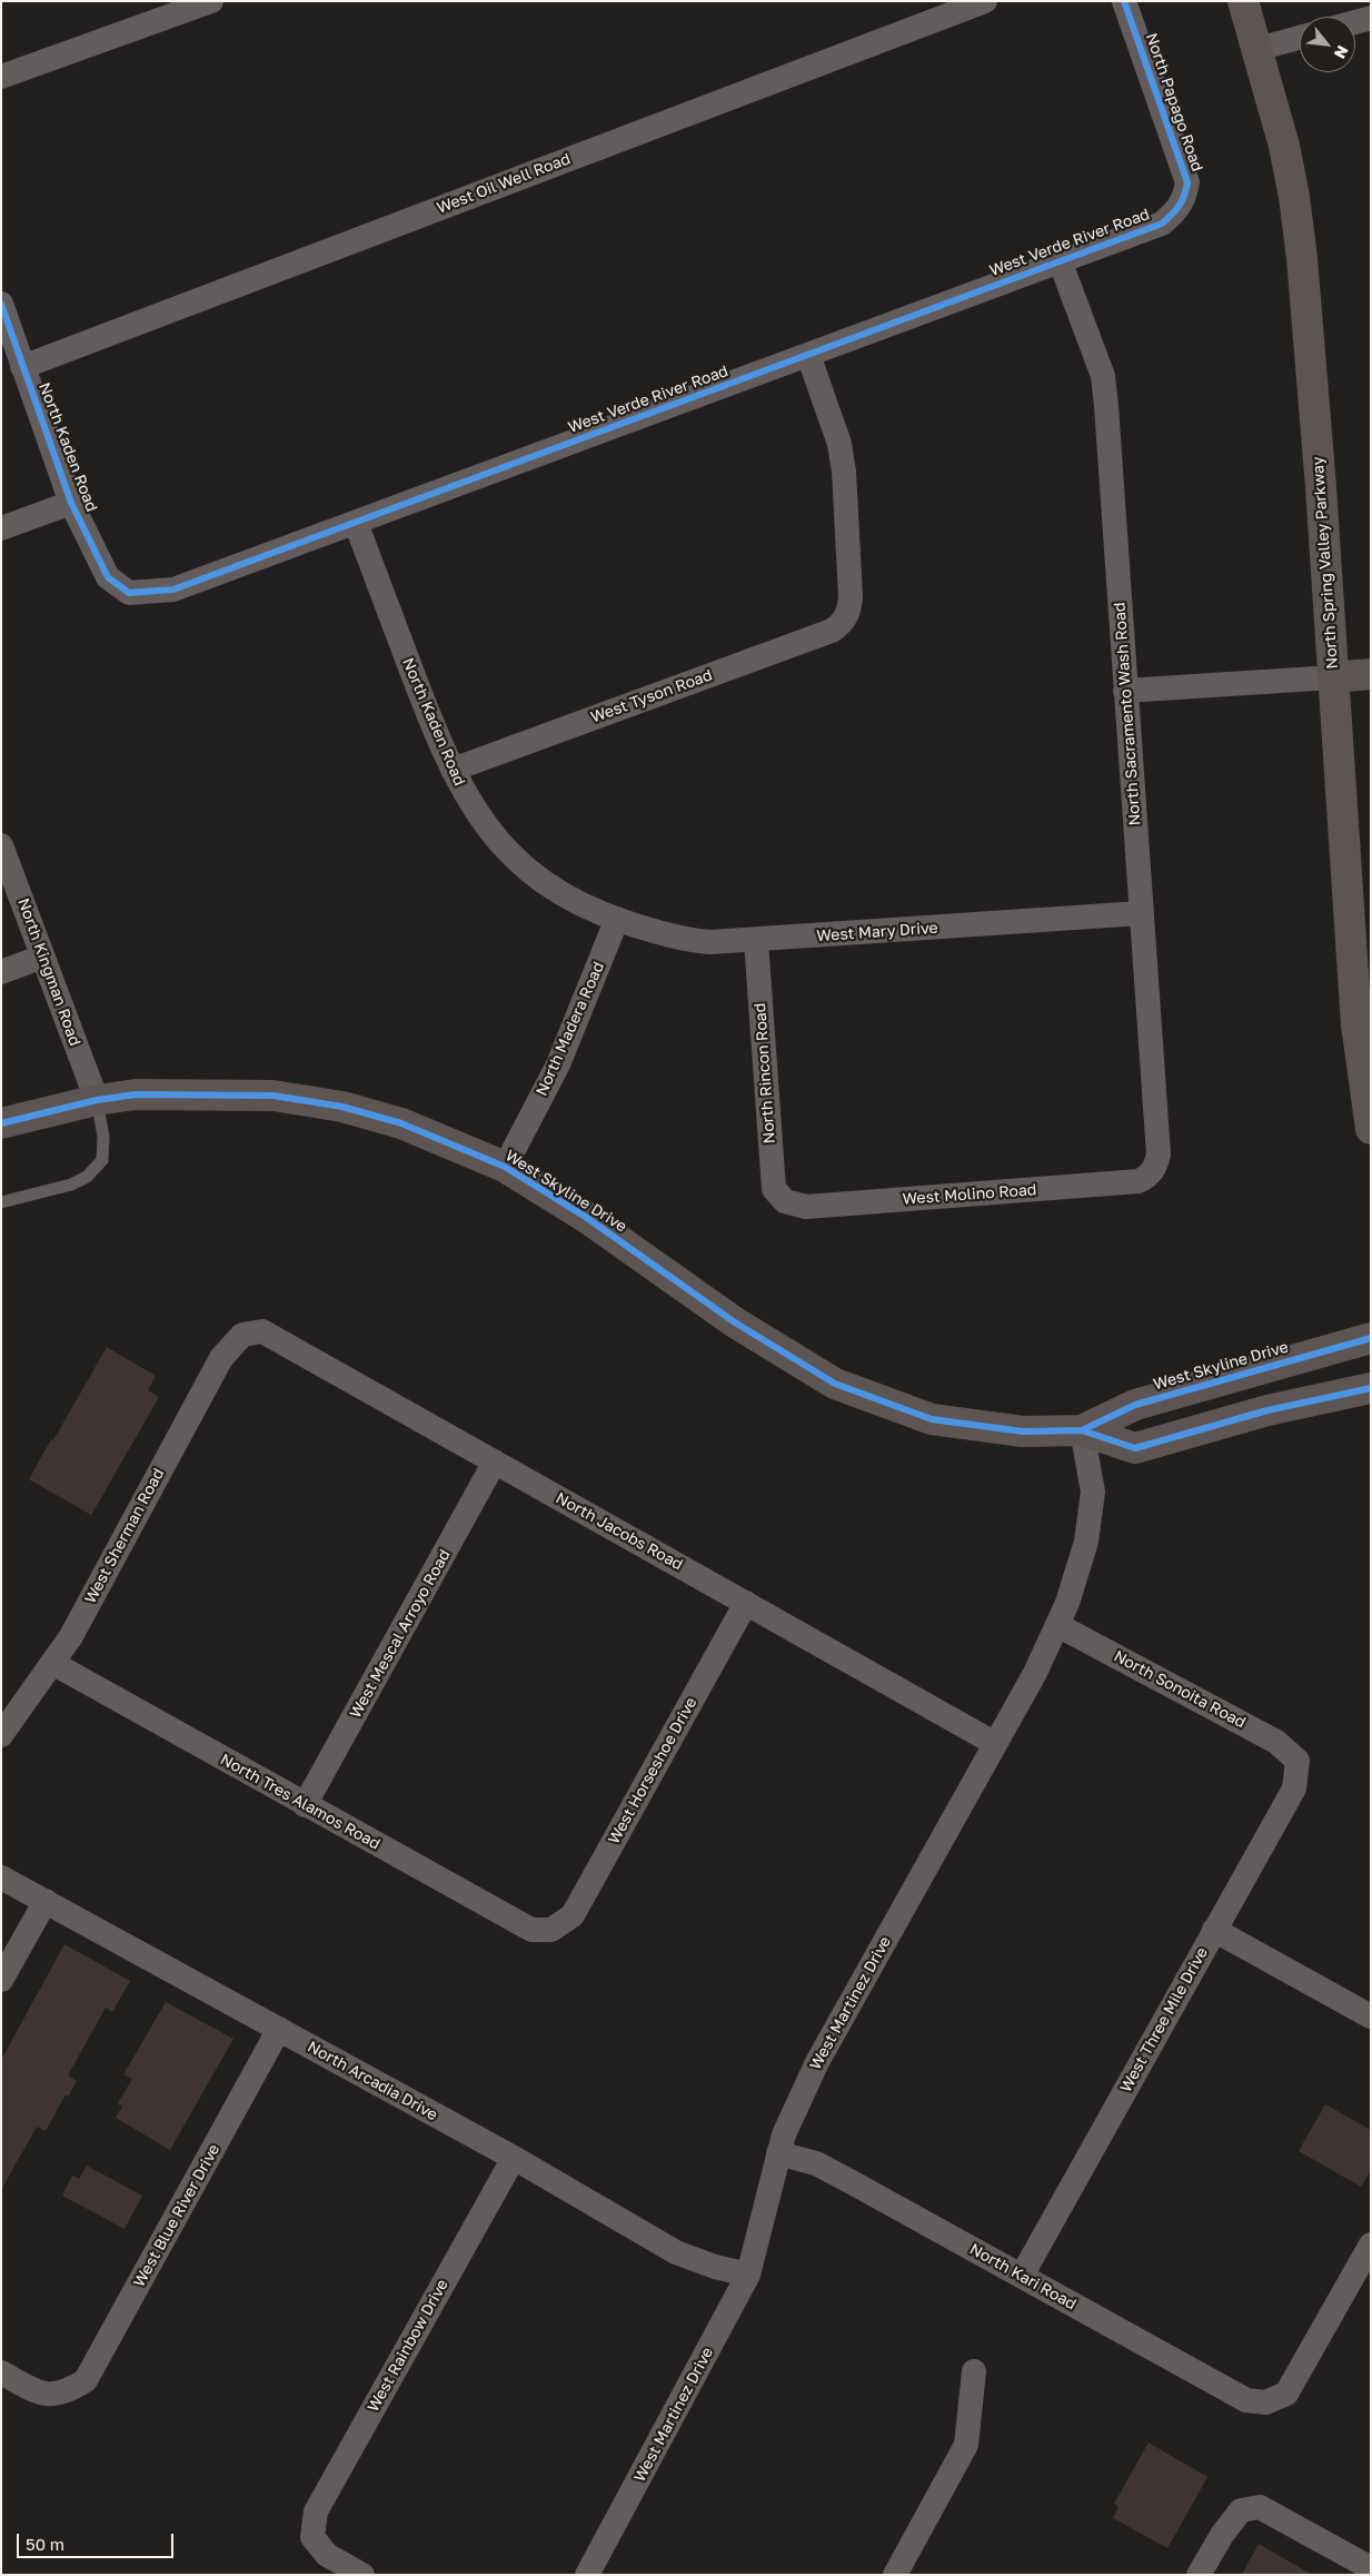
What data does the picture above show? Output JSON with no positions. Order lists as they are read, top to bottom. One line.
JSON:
{"streets":{"street":["North Papago Road","West Oil Well Road","West Verde River Road","North Kaden Road","North Spring Valley Parkway","West Tyson Road","North Sacramento Wash Road","West Mary Drive","North Kingman Road","North Madera Road","North Rincon Road","West Skyline Drive","West Molino Road","North Jacobs Road","West Sherman Road","West Mescal Arroyo Road","North Sonoita Road","West Horseshoe Drive","North Tres Alamos Road","West Martinez Drive","West Three Mile Drive","North Arcadia Drive","West Blue River Drive","North Kari Road","West Rainbow Drive"]},"crossings":[["North Papago Road","West Verde River Road"],["West Oil Well Road","North Kaden Road"],["West Verde River Road","North Kaden Road"],["West Verde River Road","West Tyson Road"],["West Verde River Road","North Sacramento Wash Road"],["North Kaden Road","West Tyson Road"],["North Kaden Road","West Mary Drive"],["North Kaden Road","North Madera Road"],["North Sacramento Wash Road","West Mary Drive"],["North Sacramento Wash Road","West Molino Road"],["West Mary Drive","North Madera Road"],["West Mary Drive","North Rincon Road"],["North Kingman Road","West Skyline Drive"],["North Madera Road","West Skyline Drive"],["North Rincon Road","West Molino Road"],["West Skyline Drive","West Martinez Drive"],["North Jacobs Road","West Sherman Road"],["North Jacobs Road","West Mescal Arroyo Road"],["North Jacobs Road","West Horseshoe Drive"],["North Jacobs Road","West Martinez Drive"],["West Sherman Road","North Tres Alamos Road"],["West Mescal Arroyo Road","North Tres Alamos Road"],["North Sonoita Road","West Martinez Drive"],["North Sonoita Road","West Three Mile Drive"],["West Horseshoe Drive","North Tres Alamos Road"],["West Martinez Drive","North Arcadia Drive"],["West Martinez Drive","North Kari Road"],["West Three Mile Drive","North Kari Road"],["North Arcadia Drive","West Blue River Drive"],["North Arcadia Drive","West Rainbow Drive"]],"scale_bar":"50 m","north":"bottom right"}
